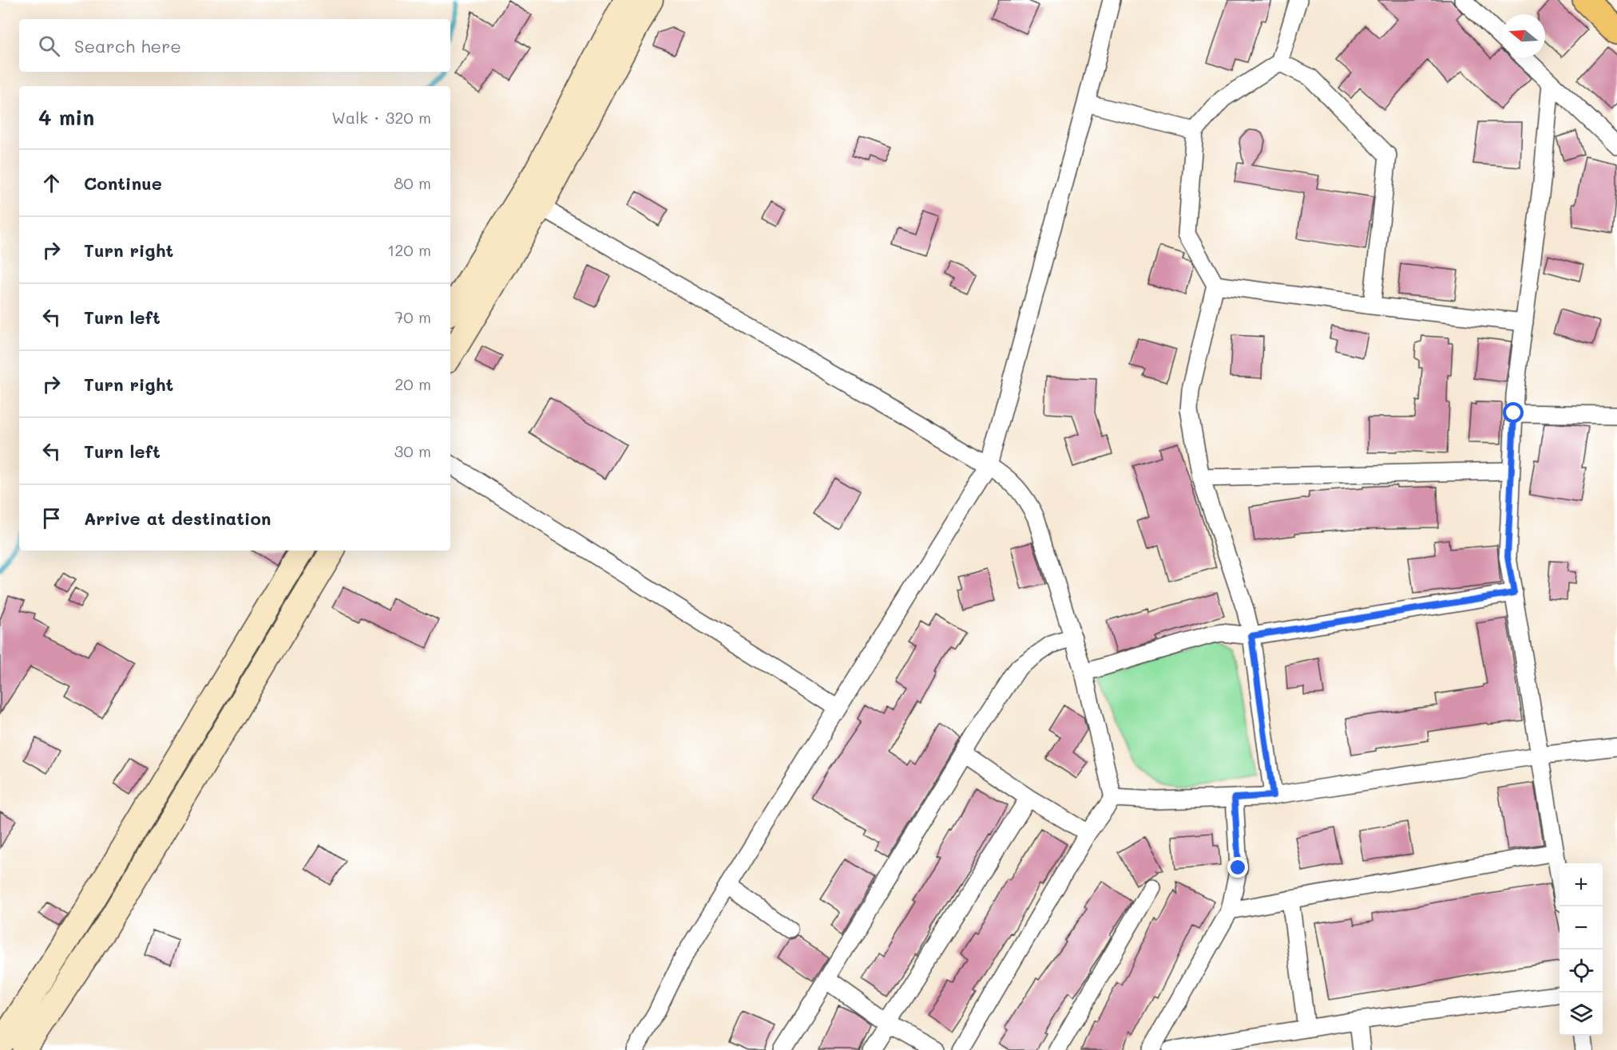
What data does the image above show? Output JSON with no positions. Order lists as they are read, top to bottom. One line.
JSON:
{"north":"left","page":{"search":"Search here","heading":["4 min","Walk · 320 m"],"list":[["Continue","80 m"],["Turn right","120 m"],["Turn left","70 m"],["Turn right","20 m"],["Turn left","30 m"],"Arrive at destination"],"map_buttons":["+","−"]}}
